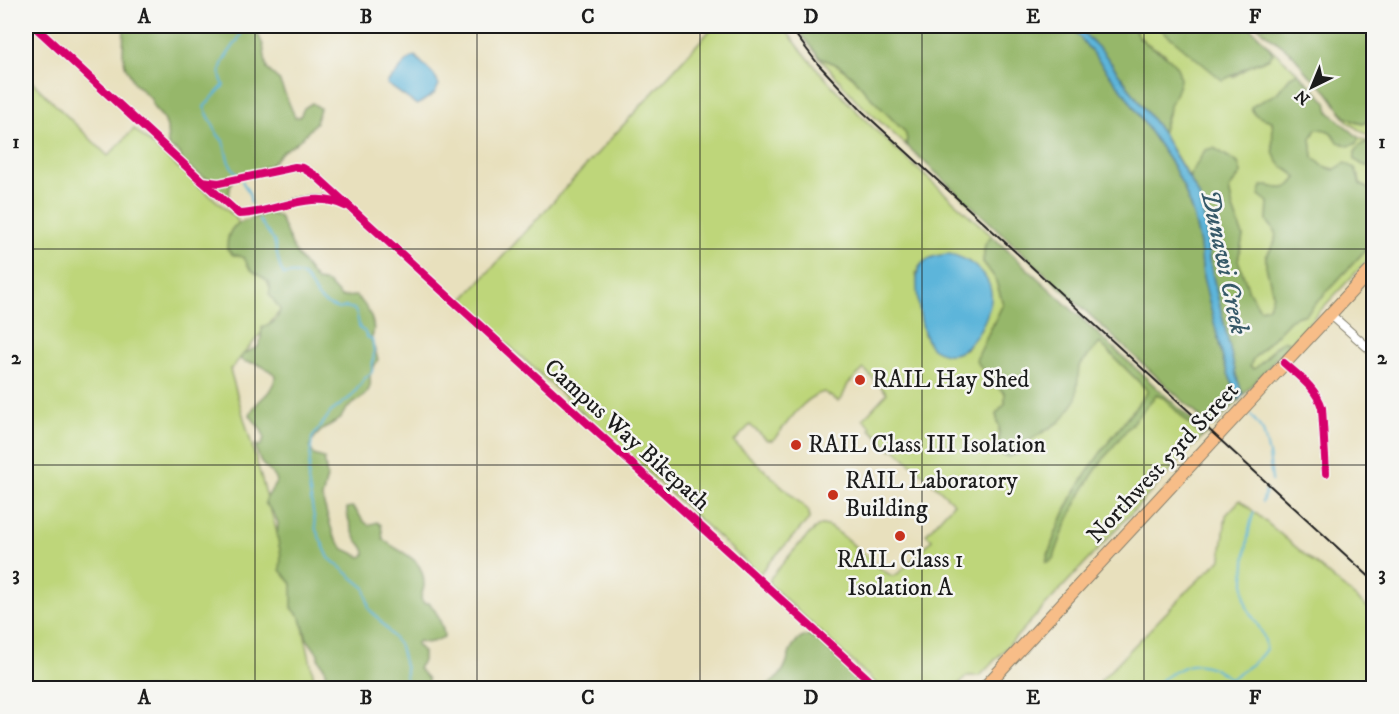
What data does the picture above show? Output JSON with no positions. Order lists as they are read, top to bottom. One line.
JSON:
{"streets":{"main road":["Northwest 53rd Street"],"street":["Campus Way Bikepath"]},"water":["Dunawi Creek"],"places":["RAIL Hay Shed","RAIL Class III Isolation","RAIL Laboratory Building","RAIL Class 1 Isolation A"],"north":"bottom left","grid":{"columns":["A","B","C","D","E","F"],"rows":["1","2","3"]}}
